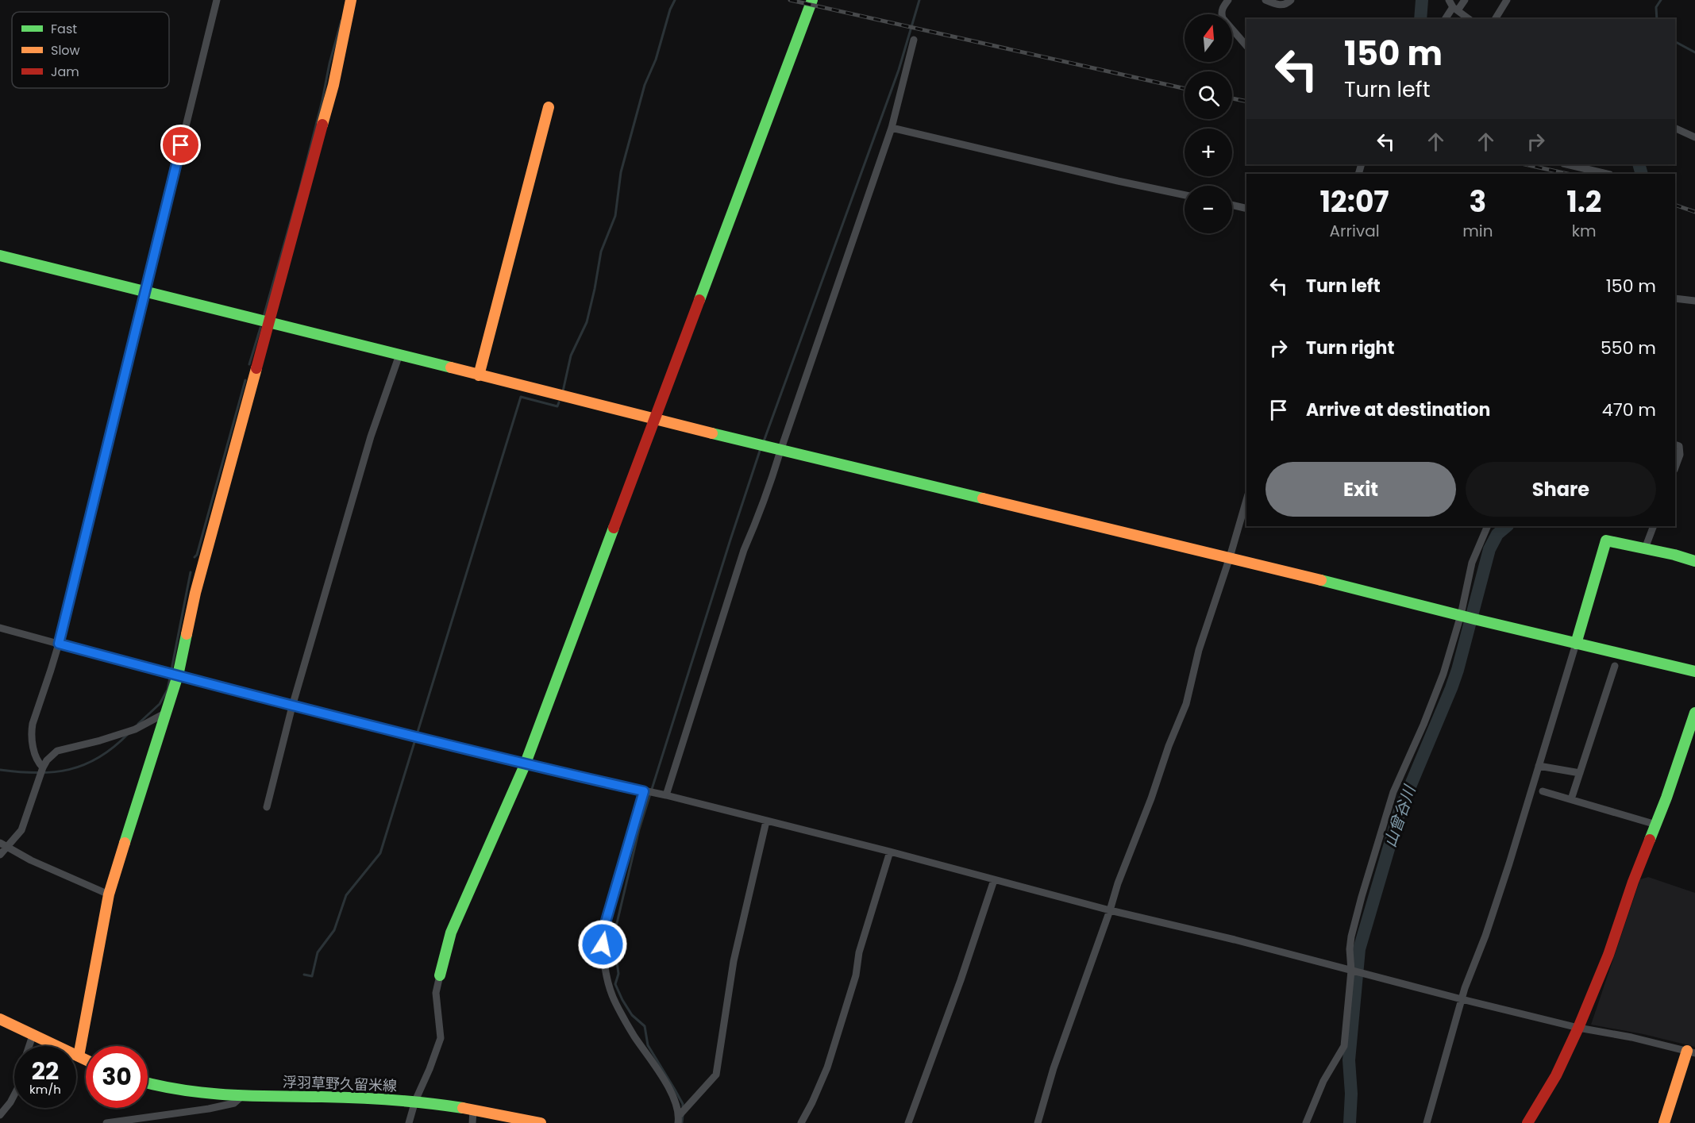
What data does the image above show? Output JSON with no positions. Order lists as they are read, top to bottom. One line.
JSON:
{"streets":{"street":["浮羽草野久留米線"]},"water":["山曾谷川"],"legend":["Fast","Slow","Jam"],"north":"top","page":{"map_buttons":["+","−"],"turn":["150 m","Turn left"],"eta":["12:07","Arrival","3","min","1.2","km"],"list":[{"name":"Turn left","value":"150 m"},{"name":"Turn right","value":"550 m"},{"name":"Arrive at destination","value":"470 m"}],"buttons":["Exit","Share"],"speed":"22 km/h","limit":"30"}}
